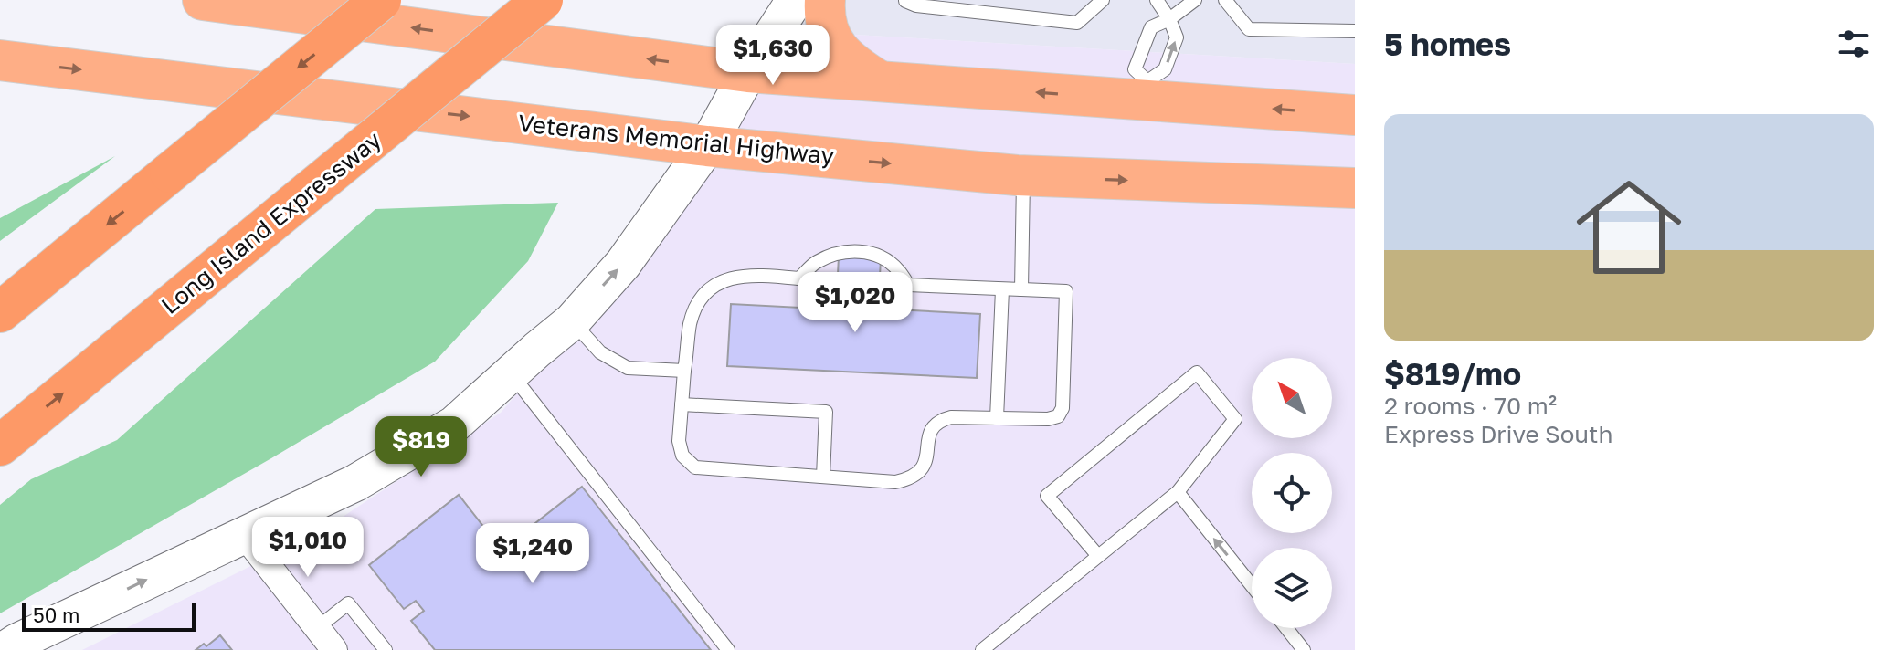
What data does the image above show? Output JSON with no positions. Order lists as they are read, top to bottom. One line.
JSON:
{"streets":{"highway":["Veterans Memorial Highway","Long Island Expressway"]},"scale_bar":"50 m","north":"top left","page":{"heading":"5 homes","price":["$1,630","$1,020","$819","$1,010","$1,240"],"list":[{"name":"$819/mo","note":"2 rooms · 70 m² · Express Drive South"}],"scale":"50 m"}}
